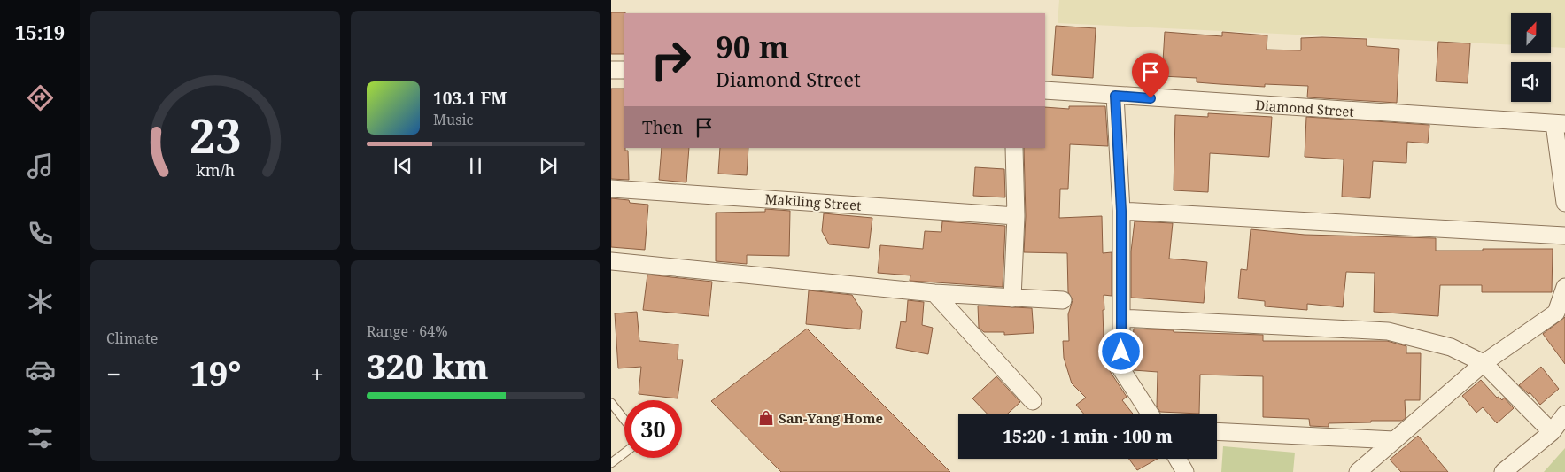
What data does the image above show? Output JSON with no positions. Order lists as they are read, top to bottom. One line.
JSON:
{"streets":{"street":["Diamond Street","Makiling Street"]},"places":{"shop":["San-Yang Home"]},"north":"top","page":{"tabs":"15:19","turn":["90 m","Diamond Street"],"song":["103.1 FM","Music"],"then":"Then","tile":["Climate",["Range · 64%","320 km"]],"heat":["−","19°","+"],"limit":"30","trip":"15:20 · 1 min · 100 m","gauge":["23","km/h"]}}
